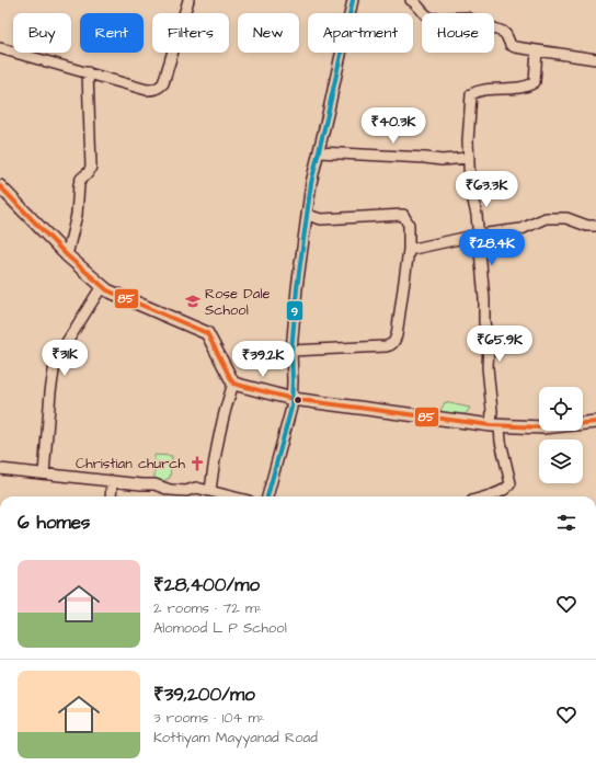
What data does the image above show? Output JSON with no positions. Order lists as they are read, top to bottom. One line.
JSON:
{"places":{"school or university":["Rose Dale School"],"church":["Christian church"]},"lines":["transit line 9","transit line 85"],"page":{"chip":["Buy","Rent","Filters","New","Apartment","House"],"price":["₹40.3K","₹63.3K","₹28.4K","₹65.9K","₹31K","₹39.2K"],"heading":"6 homes","list":[{"name":"₹28,400/mo","note":"2 rooms · 72 m² · Alomood L P School"},{"name":"₹39,200/mo","note":"3 rooms · 104 m² · Kottiyam Mayyanad Road"}]}}
